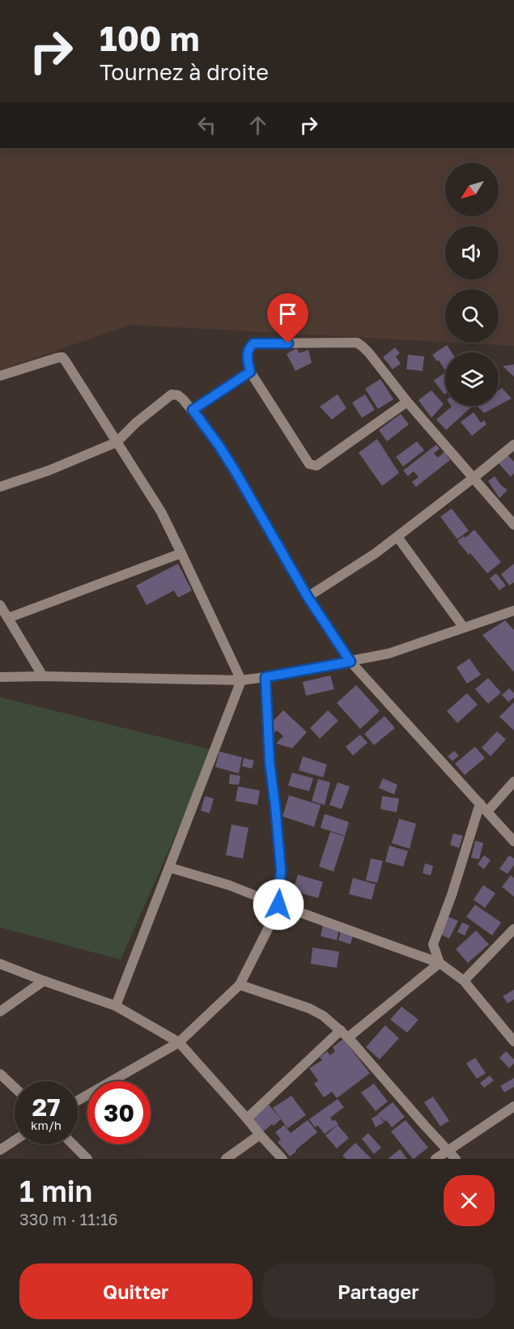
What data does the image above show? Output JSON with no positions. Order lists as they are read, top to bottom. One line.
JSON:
{"north":"bottom left","page":{"turn":["100 m","Tournez à droite"],"speed":"27 km/h","limit":"30","heading":["1 min","330 m · 11:16"],"buttons":["Quitter","Partager"]}}
